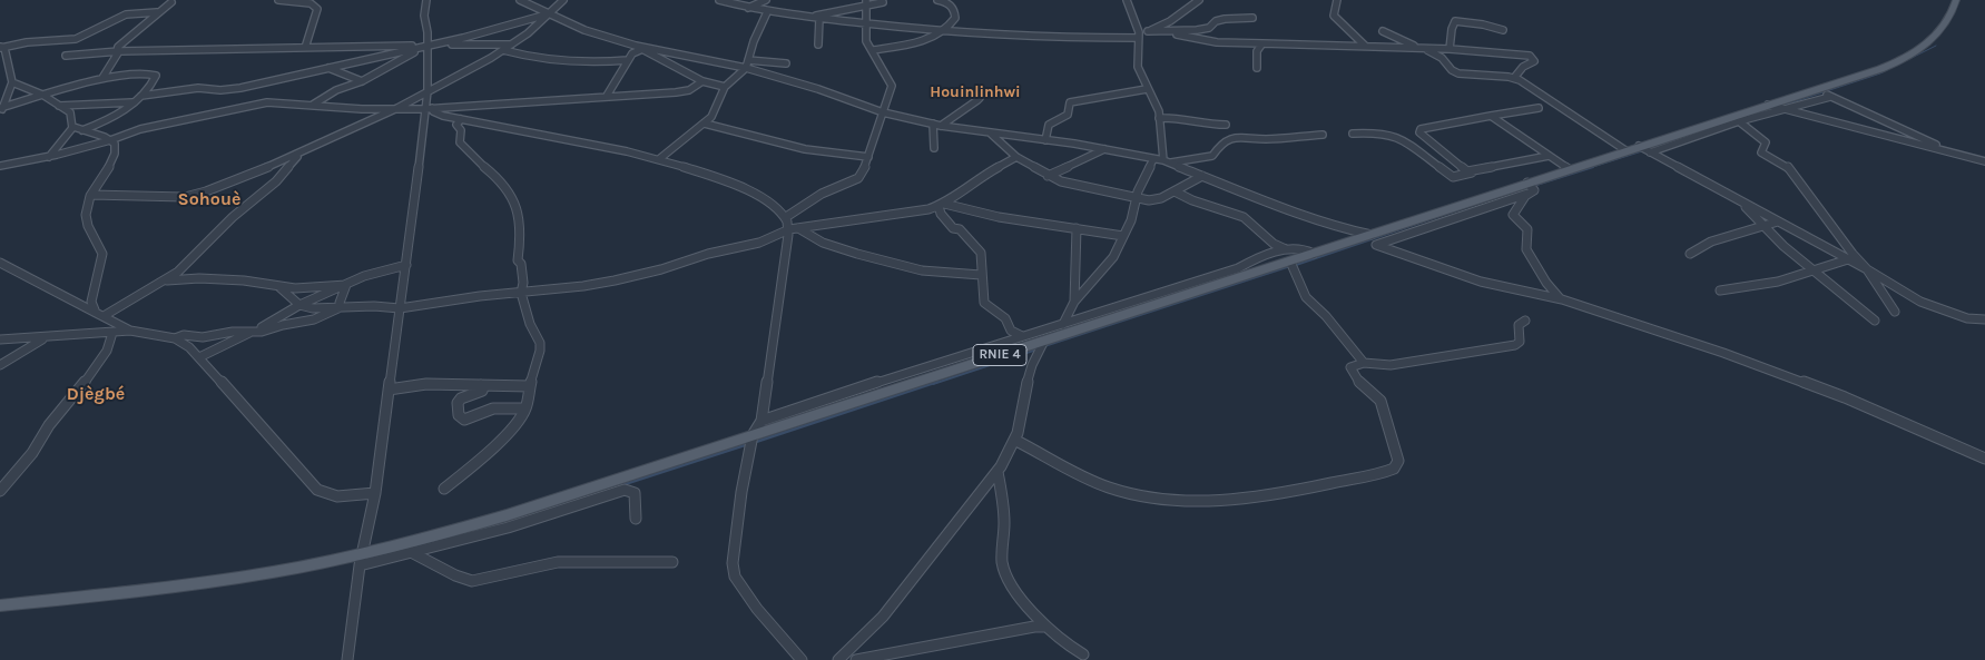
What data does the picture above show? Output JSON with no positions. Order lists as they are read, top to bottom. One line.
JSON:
{"streets":{"main road":["RNIE 4"]},"districts":["Houinlinhwi","Sohouè","Djègbé"]}
